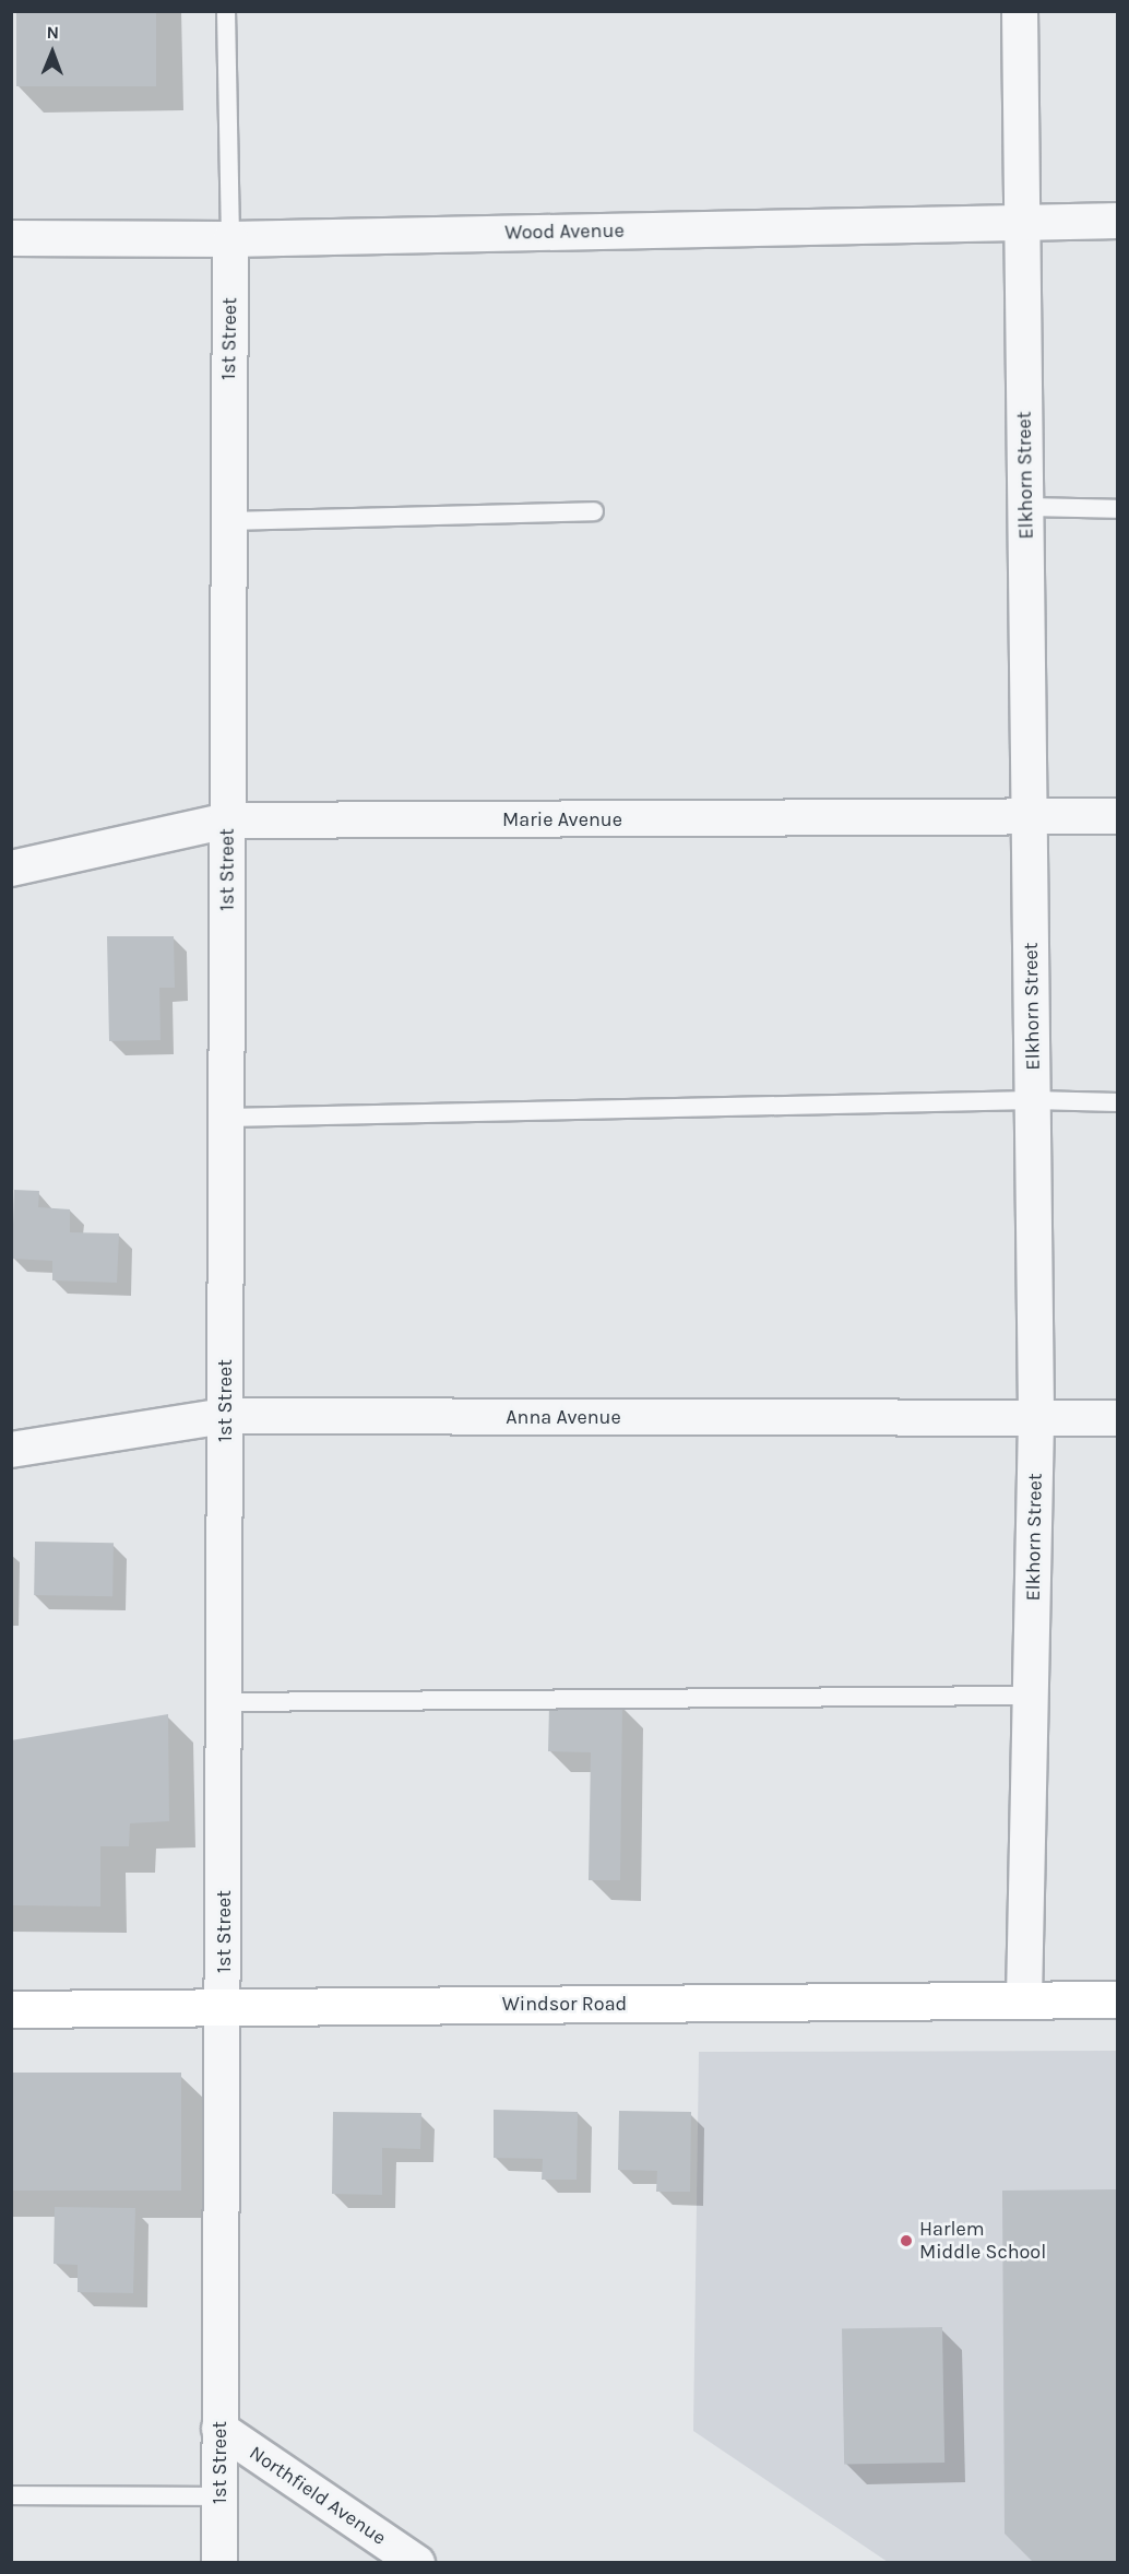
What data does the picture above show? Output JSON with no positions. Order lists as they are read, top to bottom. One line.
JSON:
{"streets":{"street":["Wood Avenue","1st Street","Elkhorn Street","Marie Avenue","Anna Avenue","Windsor Road","Northfield Avenue"]},"crossings":[["Wood Avenue","1st Street"],["Wood Avenue","Elkhorn Street"],["1st Street","Marie Avenue"],["1st Street","Anna Avenue"],["1st Street","Windsor Road"],["1st Street","Northfield Avenue"],["Elkhorn Street","Marie Avenue"],["Elkhorn Street","Anna Avenue"],["Elkhorn Street","Windsor Road"]],"places":["Harlem Middle School"],"north":"top"}
